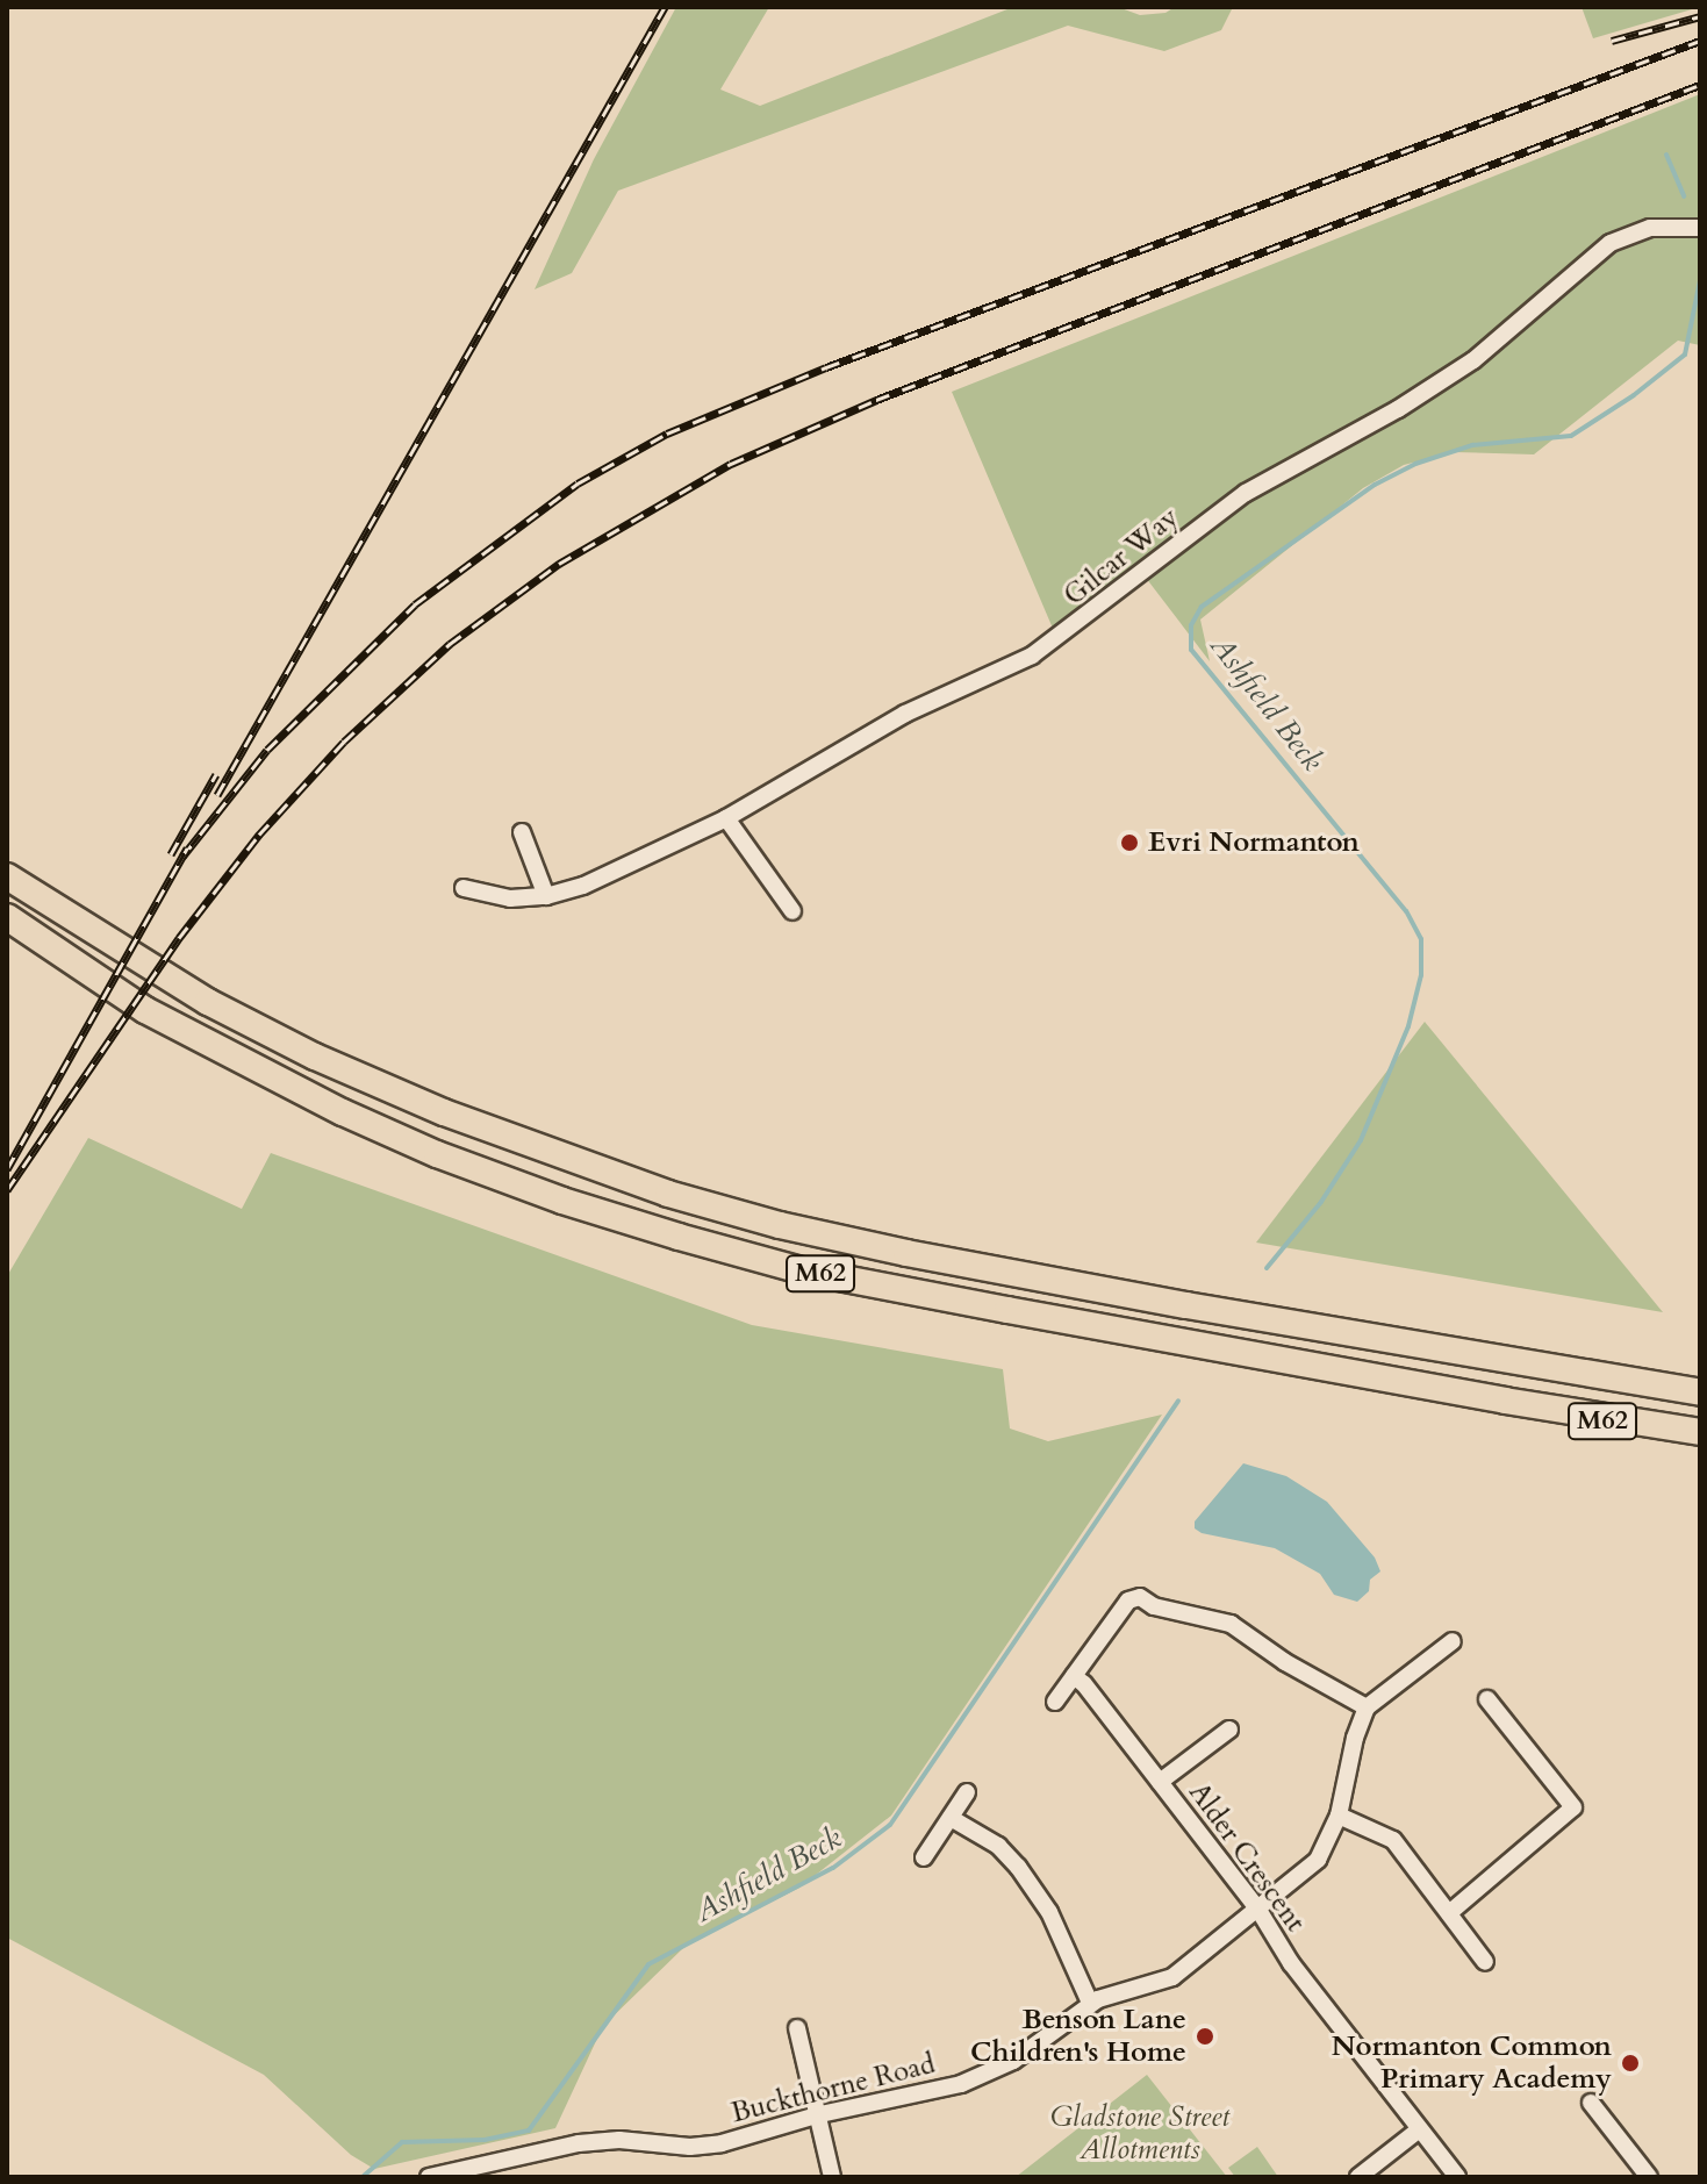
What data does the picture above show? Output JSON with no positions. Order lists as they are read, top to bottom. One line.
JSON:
{"streets":{"highway":["M62"],"street":["Gilcar Way","Alder Crescent","Buckthorne Road"]},"crossings":[["Alder Crescent","Buckthorne Road"]],"water":["Ashfield Beck"],"parks":["Gladstone Street Allotments"],"places":["Evri Normanton","Benson Lane Children's Home","Normanton Common Primary Academy"]}
